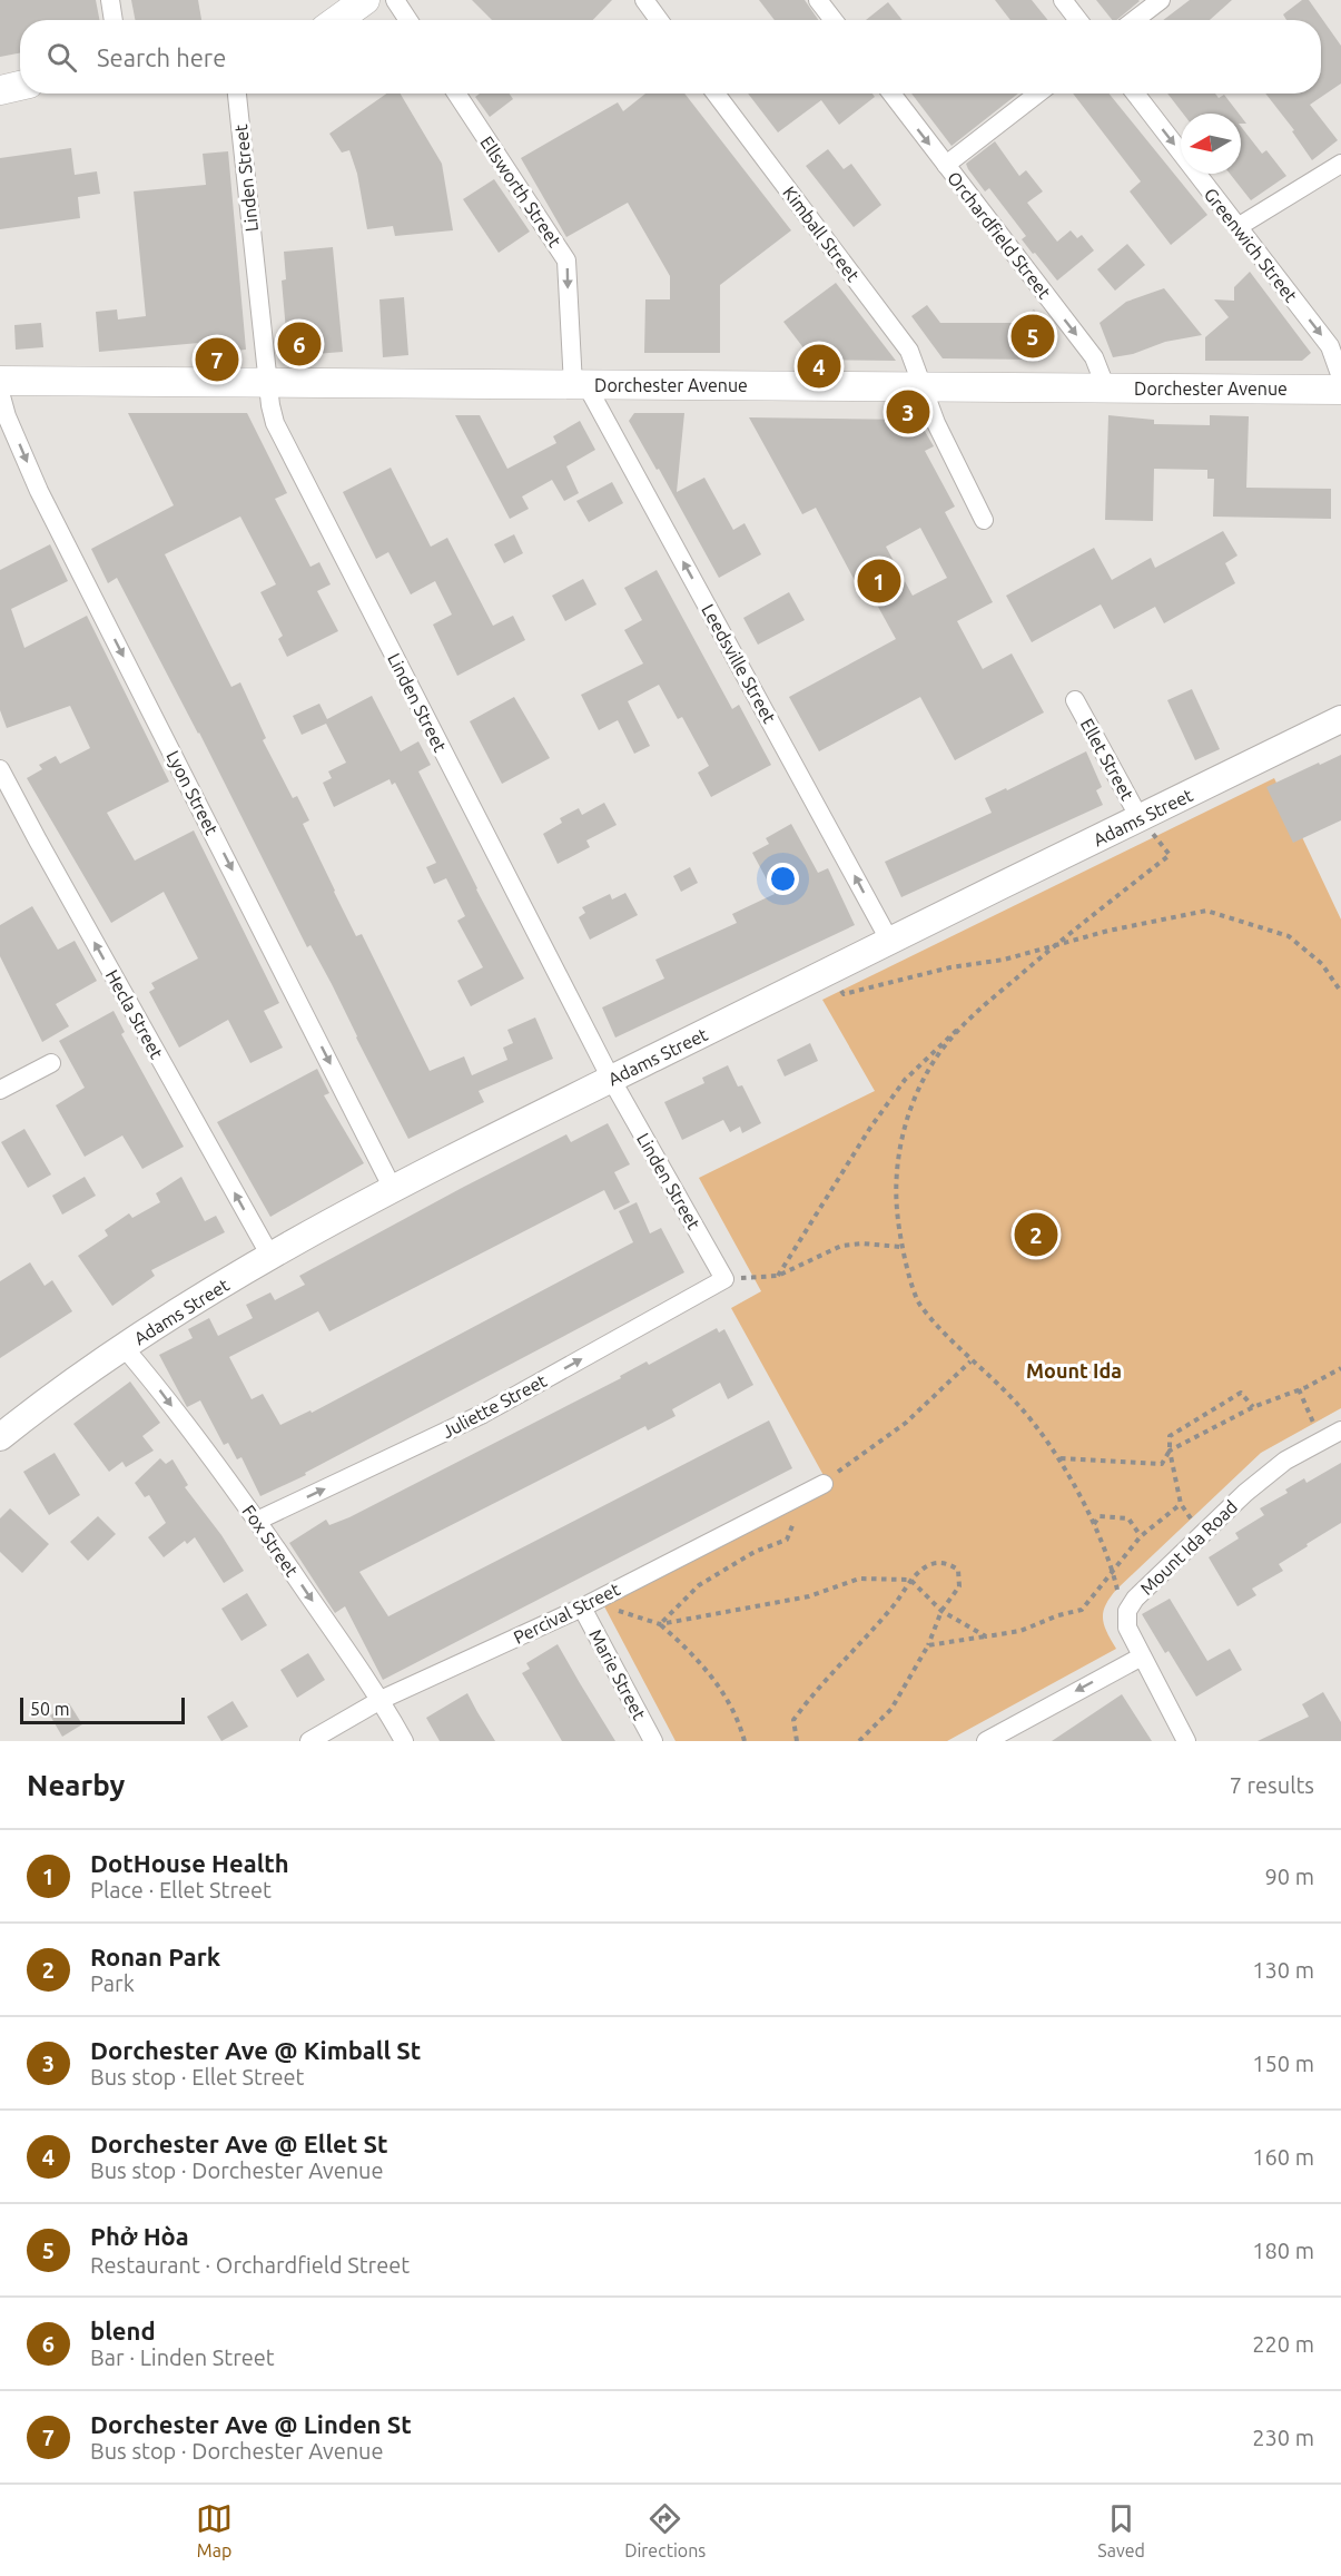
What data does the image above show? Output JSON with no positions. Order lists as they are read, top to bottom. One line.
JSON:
{"streets":{"main road":["Dorchester Avenue","Adams Street"],"street":["Linden Street","Ellsworth Street","Kimball Street","Orchardfield Street","Greenwich Street","Leedsville Street","Ellet Street","Lyon Street","Hecla Street","Juliette Street","Fox Street","Mount Ida Road","Percival Street","Marie Street"]},"crossings":[["Linden Street","Dorchester Avenue"],["Linden Street","Adams Street"],["Linden Street","Juliette Street"],["Ellsworth Street","Dorchester Avenue"],["Ellsworth Street","Leedsville Street"],["Kimball Street","Dorchester Avenue"],["Orchardfield Street","Dorchester Avenue"],["Dorchester Avenue","Leedsville Street"],["Leedsville Street","Adams Street"],["Ellet Street","Adams Street"],["Lyon Street","Adams Street"],["Adams Street","Hecla Street"],["Adams Street","Fox Street"],["Juliette Street","Fox Street"],["Fox Street","Percival Street"],["Percival Street","Marie Street"]],"one_way":["Ellsworth Street","Orchardfield Street","Greenwich Street","Leedsville Street","Lyon Street","Hecla Street","Juliette Street","Fox Street"],"districts":["Mount Ida"],"scale_bar":"50 m","north":"left","page":{"search":"Search here","pins":["5","6","7","4","3","1","2"],"scale":"50 m","heading":["Nearby","7 results"],"list":[{"mark":"1","name":"DotHouse Health","note":"Place · Ellet Street","value":"90 m"},{"mark":"2","name":"Ronan Park","note":"Park","value":"130 m"},{"mark":"3","name":"Dorchester Ave @ Kimball St","note":"Bus stop · Ellet Street","value":"150 m"},{"mark":"4","name":"Dorchester Ave @ Ellet St","note":"Bus stop · Dorchester Avenue","value":"160 m"},{"mark":"5","name":"Phở Hòa","note":"Restaurant · Orchardfield Street","value":"180 m"},{"mark":"6","name":"blend","note":"Bar · Linden Street","value":"220 m"},{"mark":"7","name":"Dorchester Ave @ Linden St","note":"Bus stop · Dorchester Avenue","value":"230 m"}],"nav":["Map","Directions","Saved"]}}
